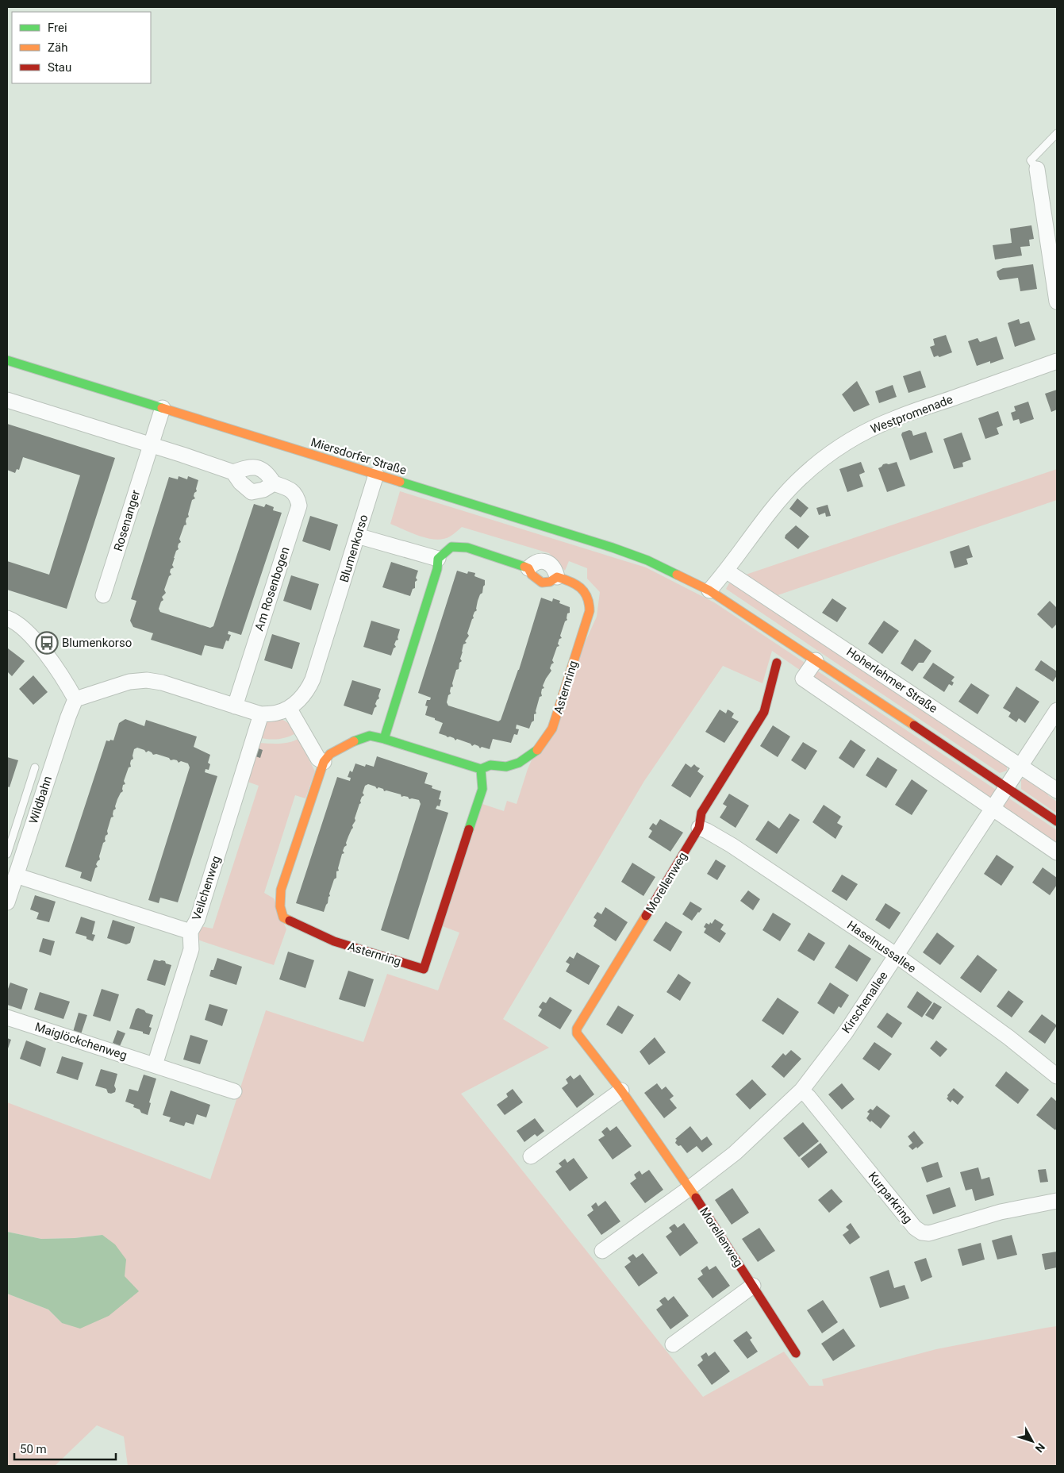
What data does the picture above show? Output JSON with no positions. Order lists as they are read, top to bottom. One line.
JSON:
{"streets":{"street":["Westpromenade","Miersdorfer Straße","Rosenanger","Blumenkorso","Am Rosenbogen","Hoherlehmer Straße","Asternring","Wildbahn","Morellenweg","Veilchenweg","Haselnussallee","Kirschenallee","Maiglöckchenweg","Kurparkring"]},"crossings":[["Westpromenade","Miersdorfer Straße"],["Westpromenade","Hoherlehmer Straße"],["Miersdorfer Straße","Rosenanger"],["Miersdorfer Straße","Blumenkorso"],["Blumenkorso","Am Rosenbogen"],["Blumenkorso","Wildbahn"],["Blumenkorso","Veilchenweg"],["Hoherlehmer Straße","Kirschenallee"],["Wildbahn","Veilchenweg"],["Morellenweg","Haselnussallee"],["Morellenweg","Kirschenallee"],["Haselnussallee","Kirschenallee"],["Kirschenallee","Kurparkring"]],"places":{"bus stop":["Blumenkorso"]},"legend":["Frei","Zäh","Stau"],"scale_bar":"50 m","north":"bottom right"}
